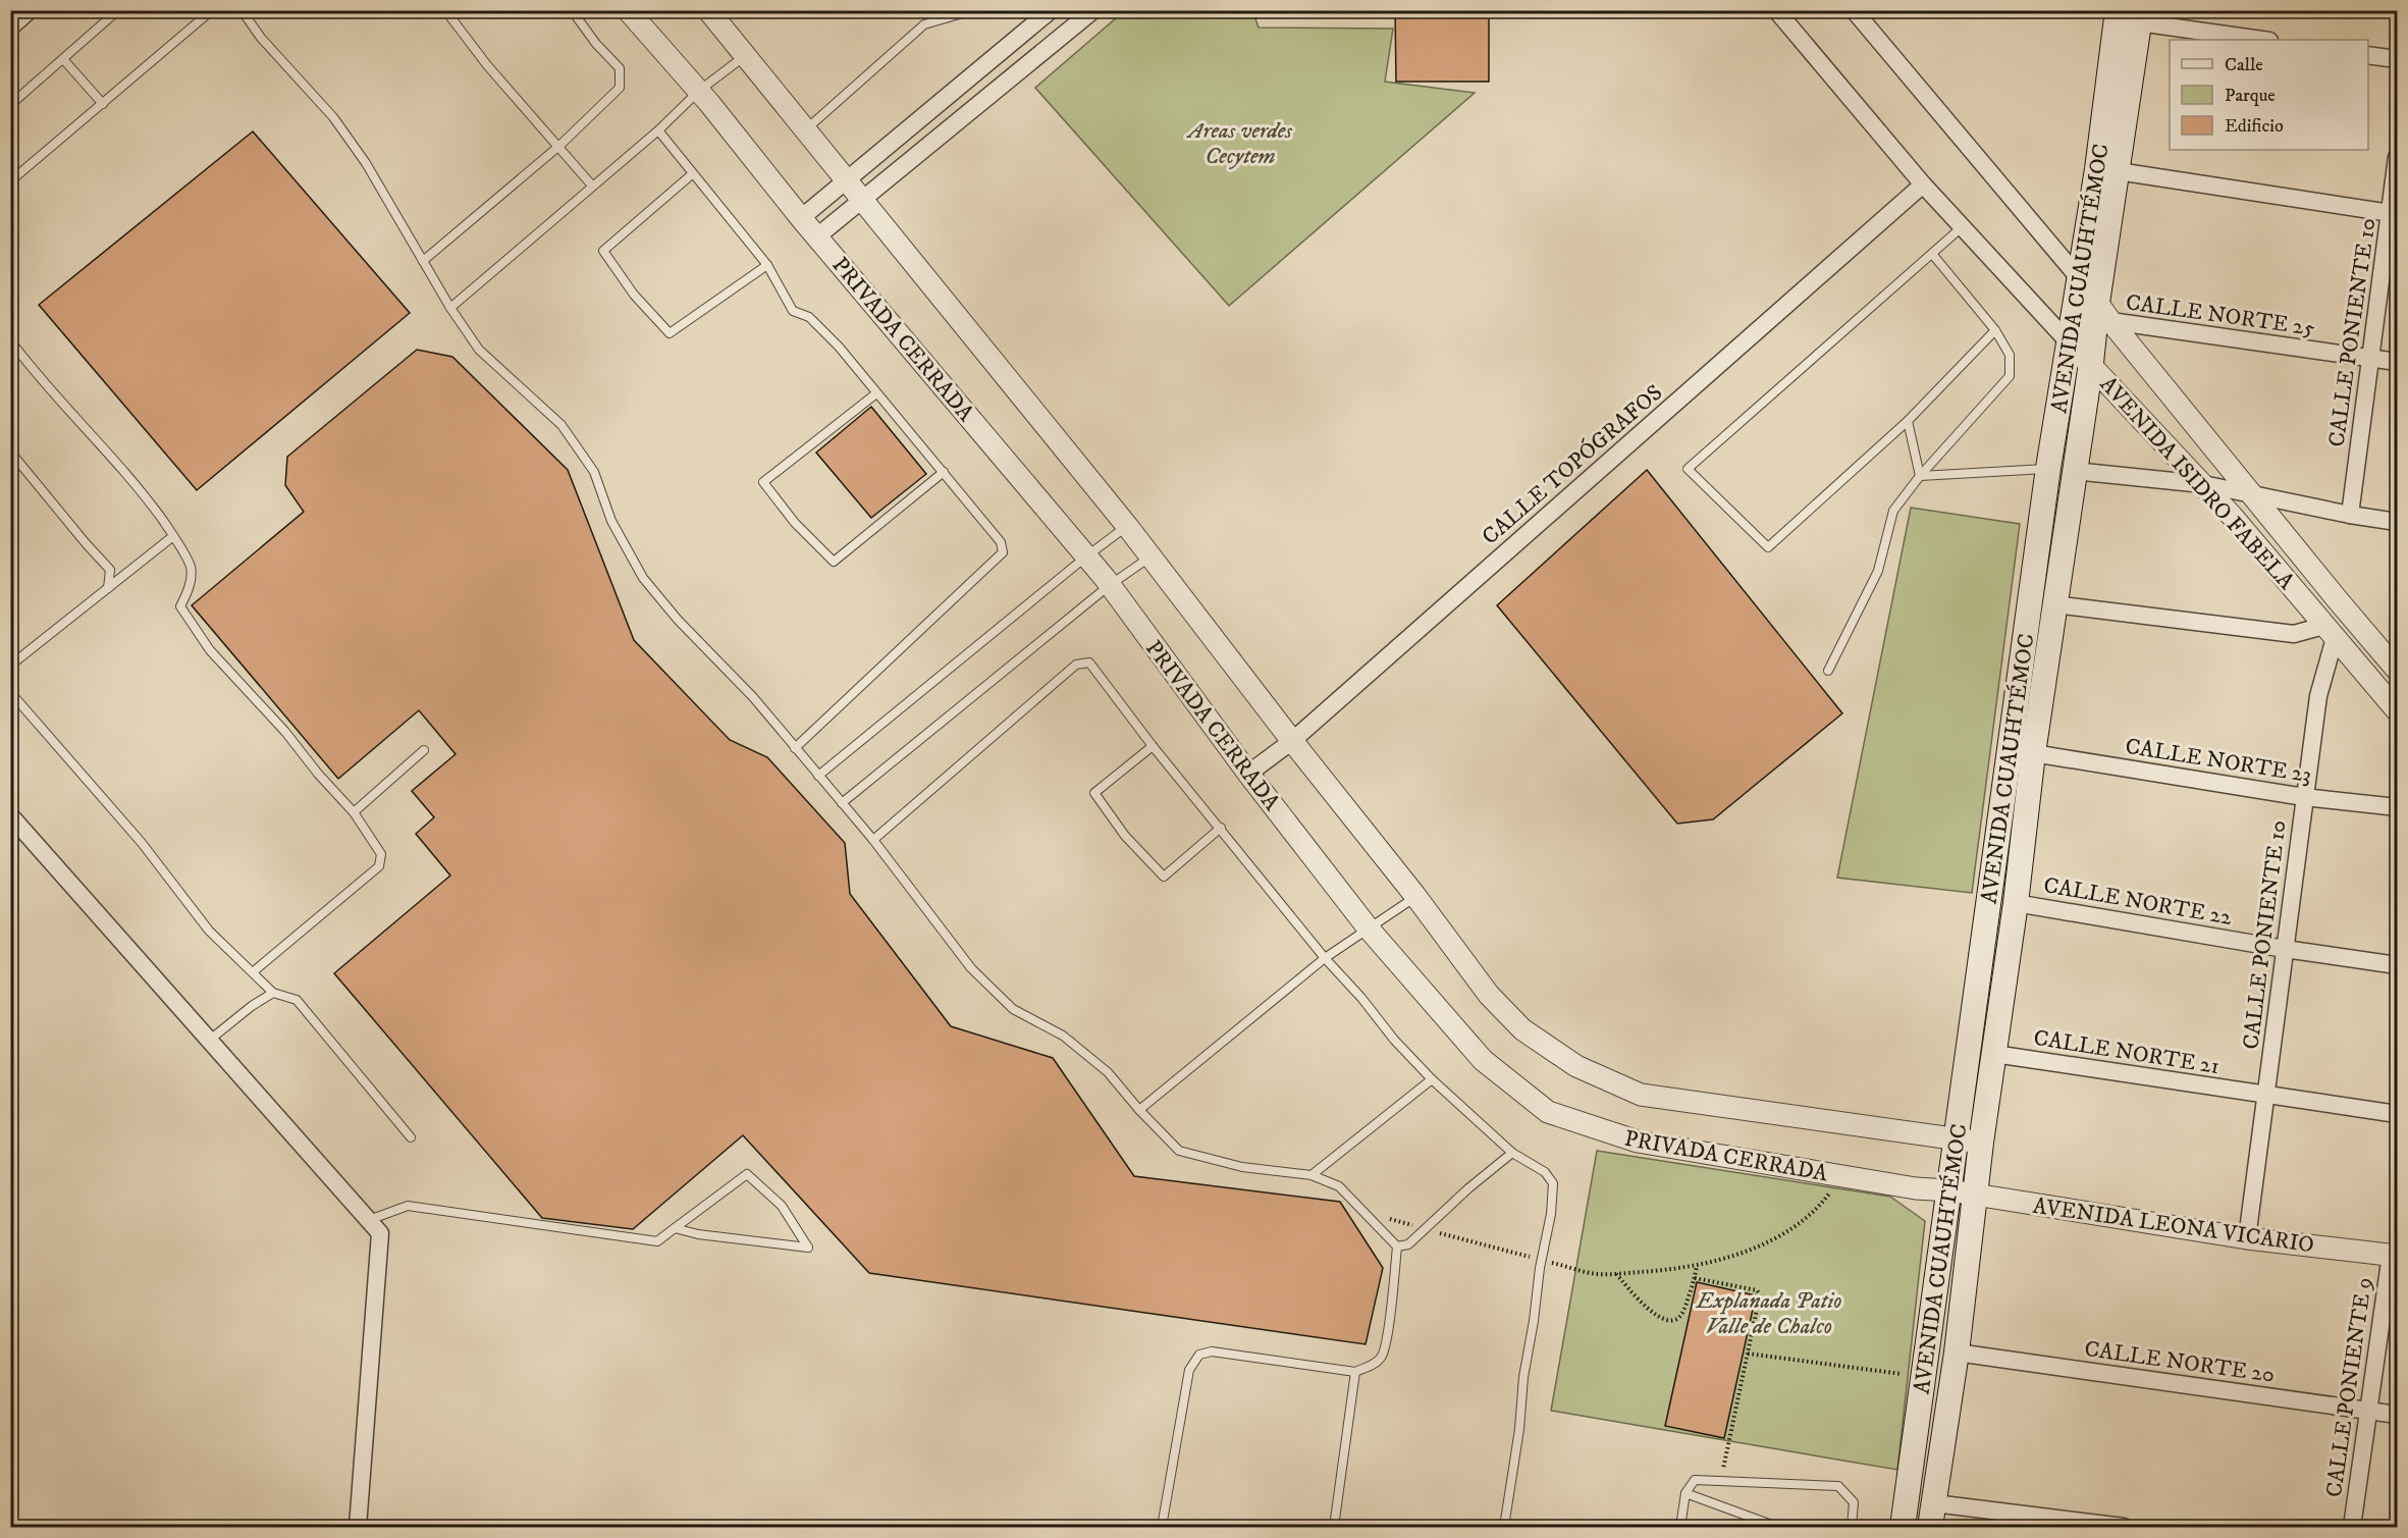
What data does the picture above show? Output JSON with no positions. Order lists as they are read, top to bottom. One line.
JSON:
{"streets":{"main road":["AVENIDA CUAUHTÉMOC"],"street":["CALLE NORTE 25","CALLE PONIENTE 10","PRIVADA CERRADA","CALLE TOPÓGRAFOS","AVENIDA ISIDRO FABELA","CALLE NORTE 23","CALLE NORTE 22","CALLE NORTE 21","AVENIDA LEONA VICARIO","CALLE NORTE 20","CALLE PONIENTE 9"]},"crossings":[["AVENIDA CUAUHTÉMOC","CALLE NORTE 25"],["AVENIDA CUAUHTÉMOC","PRIVADA CERRADA"],["AVENIDA CUAUHTÉMOC","AVENIDA ISIDRO FABELA"],["AVENIDA CUAUHTÉMOC","CALLE NORTE 23"],["AVENIDA CUAUHTÉMOC","CALLE NORTE 22"],["AVENIDA CUAUHTÉMOC","CALLE NORTE 21"],["AVENIDA CUAUHTÉMOC","AVENIDA LEONA VICARIO"],["AVENIDA CUAUHTÉMOC","CALLE NORTE 20"],["CALLE NORTE 25","CALLE PONIENTE 10"],["CALLE NORTE 25","AVENIDA ISIDRO FABELA"],["CALLE PONIENTE 10","AVENIDA ISIDRO FABELA"],["CALLE PONIENTE 10","CALLE NORTE 23"],["CALLE PONIENTE 10","CALLE NORTE 22"],["CALLE PONIENTE 10","CALLE NORTE 21"],["CALLE PONIENTE 10","AVENIDA LEONA VICARIO"],["PRIVADA CERRADA","CALLE TOPÓGRAFOS"],["PRIVADA CERRADA","AVENIDA LEONA VICARIO"],["CALLE TOPÓGRAFOS","AVENIDA ISIDRO FABELA"],["AVENIDA LEONA VICARIO","CALLE PONIENTE 9"],["CALLE NORTE 20","CALLE PONIENTE 9"]],"parks":["Areas verdes Cecytem","Explanada Patio Valle de Chalco"],"legend":["Calle","Parque","Edificio"]}
